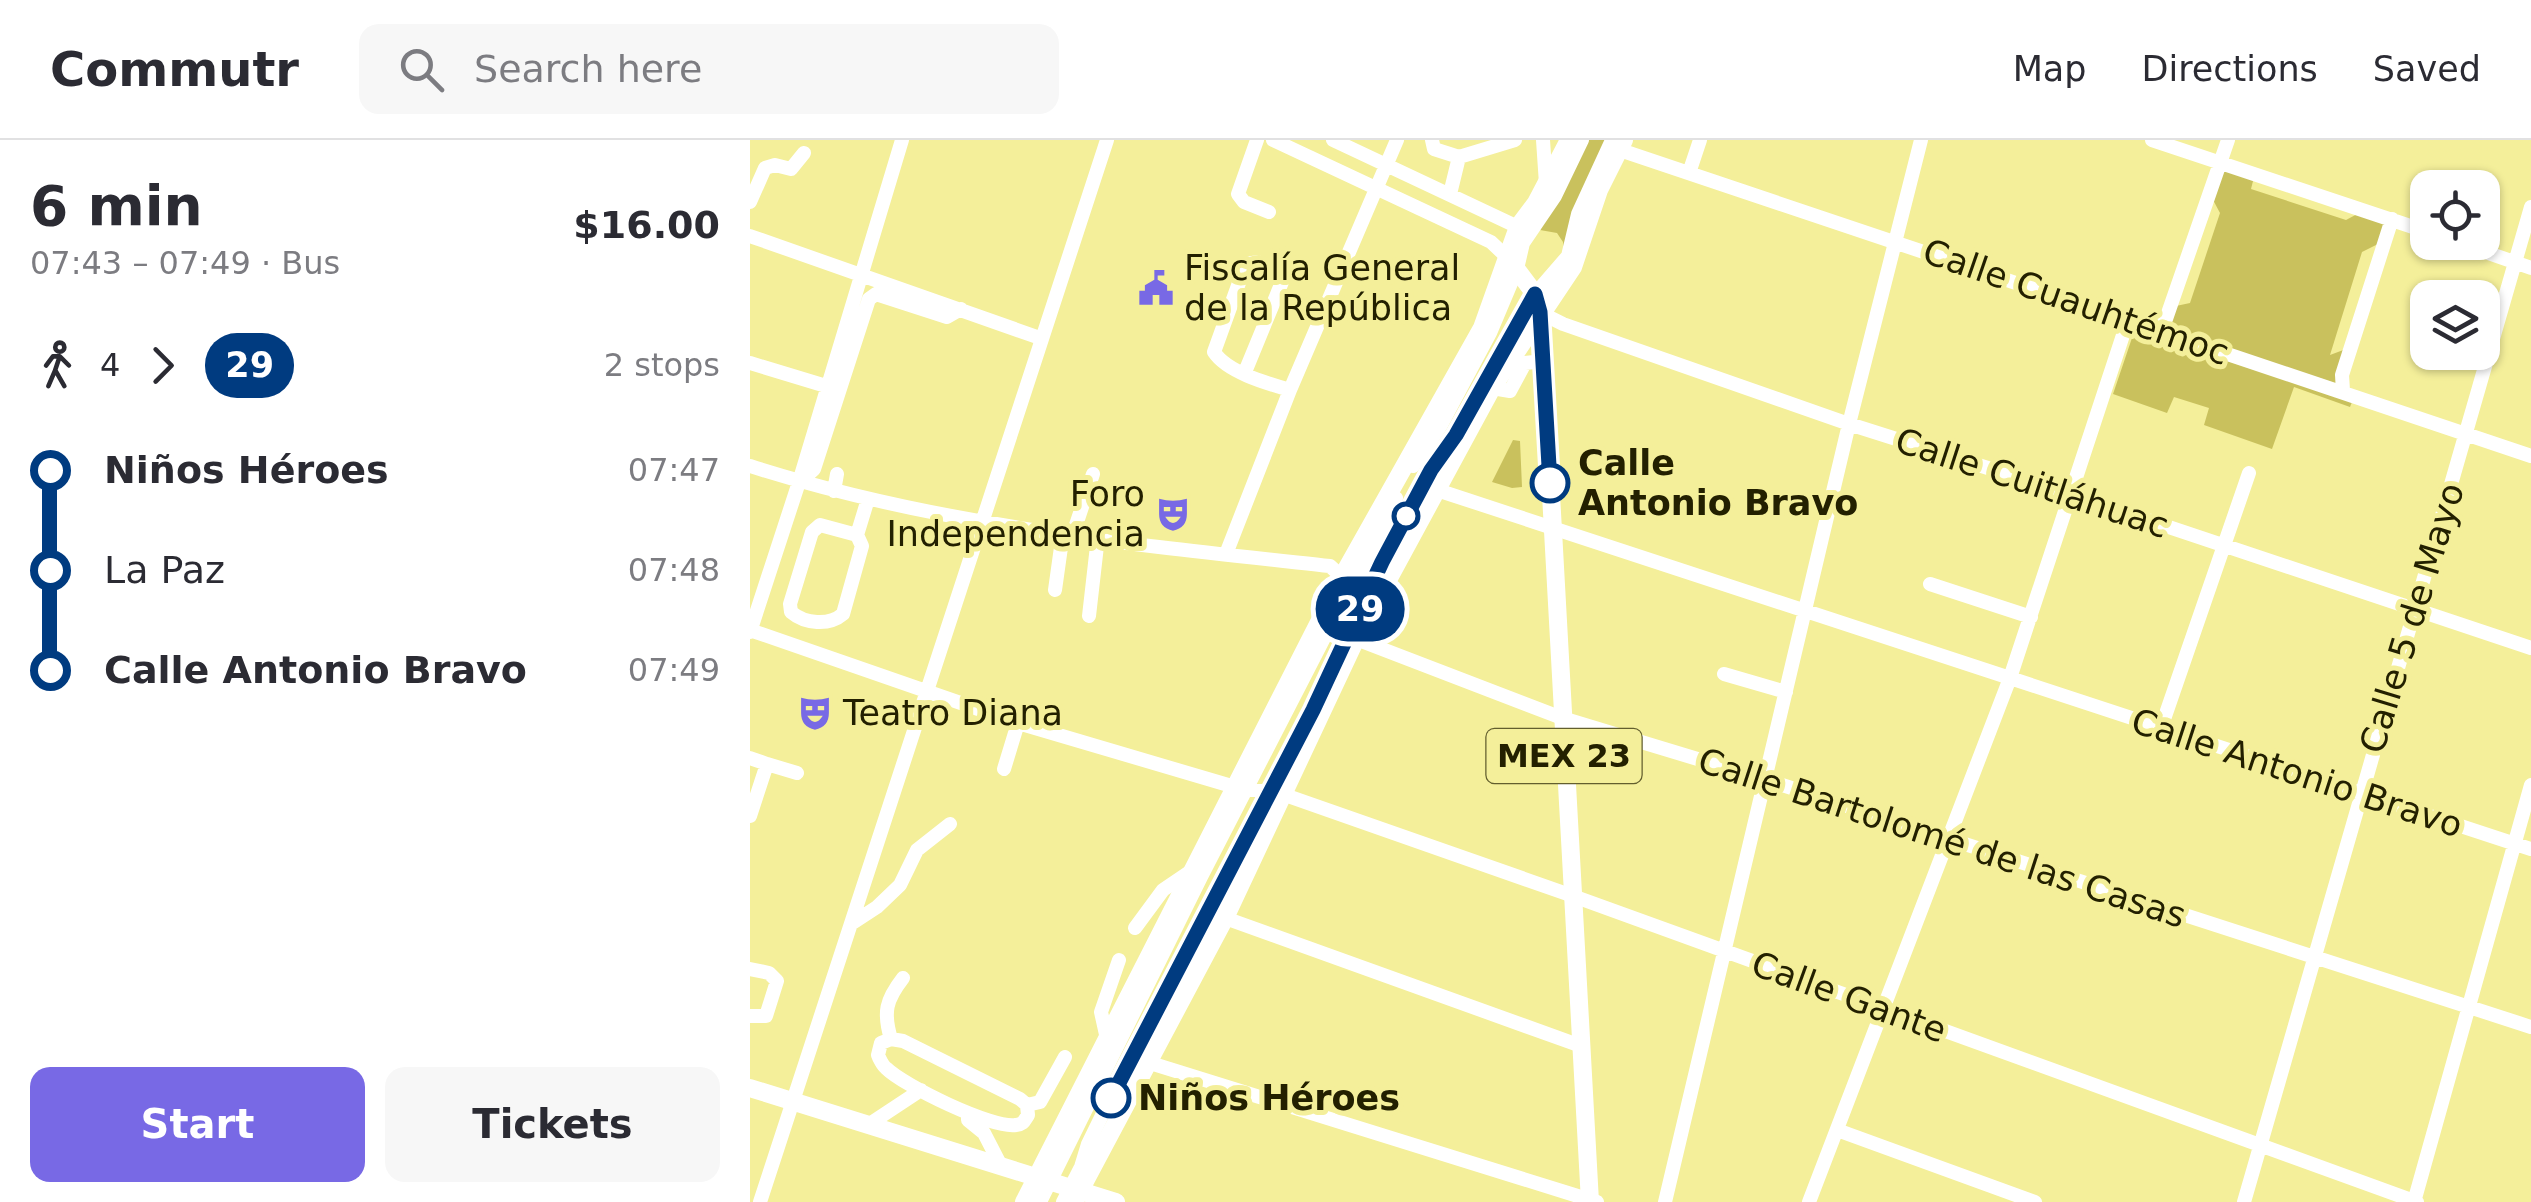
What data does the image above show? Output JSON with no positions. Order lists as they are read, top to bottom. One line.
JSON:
{"streets":{"main road":["MEX 23"],"street":["Calle Cuauhtémoc","Calle Cuitláhuac","Calle 5 de Mayo","Calle Antonio Bravo","Calle Bartolomé de las Casas","Calle Gante"]},"crossings":[["Calle Cuauhtémoc","Calle 5 de Mayo"],["Calle Cuitláhuac","Calle 5 de Mayo"],["Calle Cuitláhuac","MEX 23"],["Calle 5 de Mayo","Calle Antonio Bravo"],["Calle 5 de Mayo","Calle Bartolomé de las Casas"],["Calle 5 de Mayo","Calle Gante"],["MEX 23","Calle Antonio Bravo"],["MEX 23","Calle Bartolomé de las Casas"],["MEX 23","Calle Gante"]],"places":{"public building":["Fiscalía General de la República"],"other":["Calle Antonio Bravo","Niños Héroes"],"theatre":["Foro Independencia","Teatro Diana"]},"lines":["bus line 29"],"page":{"header":"Commutr","search":"Search here","nav":["Map","Directions","Saved"],"heading":["6 min","07:43 – 07:49 · Bus","$16.00"],"on_map":"29","legs":["4","29","2 stops"],"list":[{"name":"Niños Héroes","value":"07:47"},{"name":"La Paz","value":"07:48"},{"name":"Calle Antonio Bravo","value":"07:49"}],"buttons":["Start","Tickets"]}}
